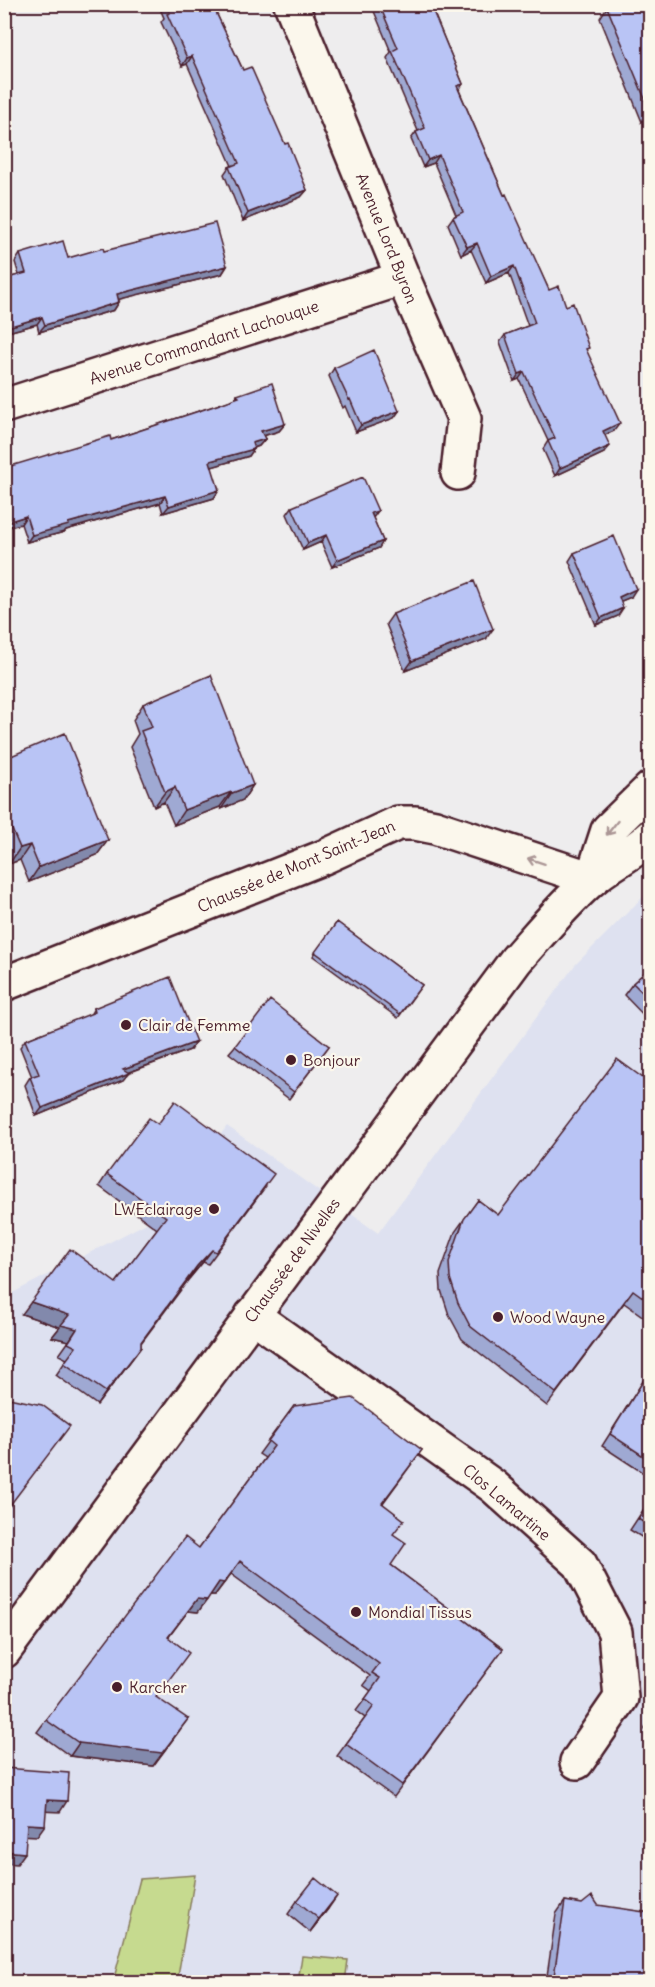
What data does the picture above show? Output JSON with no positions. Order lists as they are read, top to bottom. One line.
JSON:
{"streets":{"street":["Avenue Lord Byron","Avenue Commandant Lachouque","Chaussée de Mont Saint-Jean","Chaussée de Nivelles","Clos Lamartine"]},"crossings":[["Avenue Lord Byron","Avenue Commandant Lachouque"],["Chaussée de Mont Saint-Jean","Chaussée de Nivelles"],["Chaussée de Nivelles","Clos Lamartine"]],"one_way":["Chaussée de Mont Saint-Jean"],"places":["Clair de Femme","Bonjour","LWEclairage","Wood Wayne","Mondial Tissus","Karcher"]}
